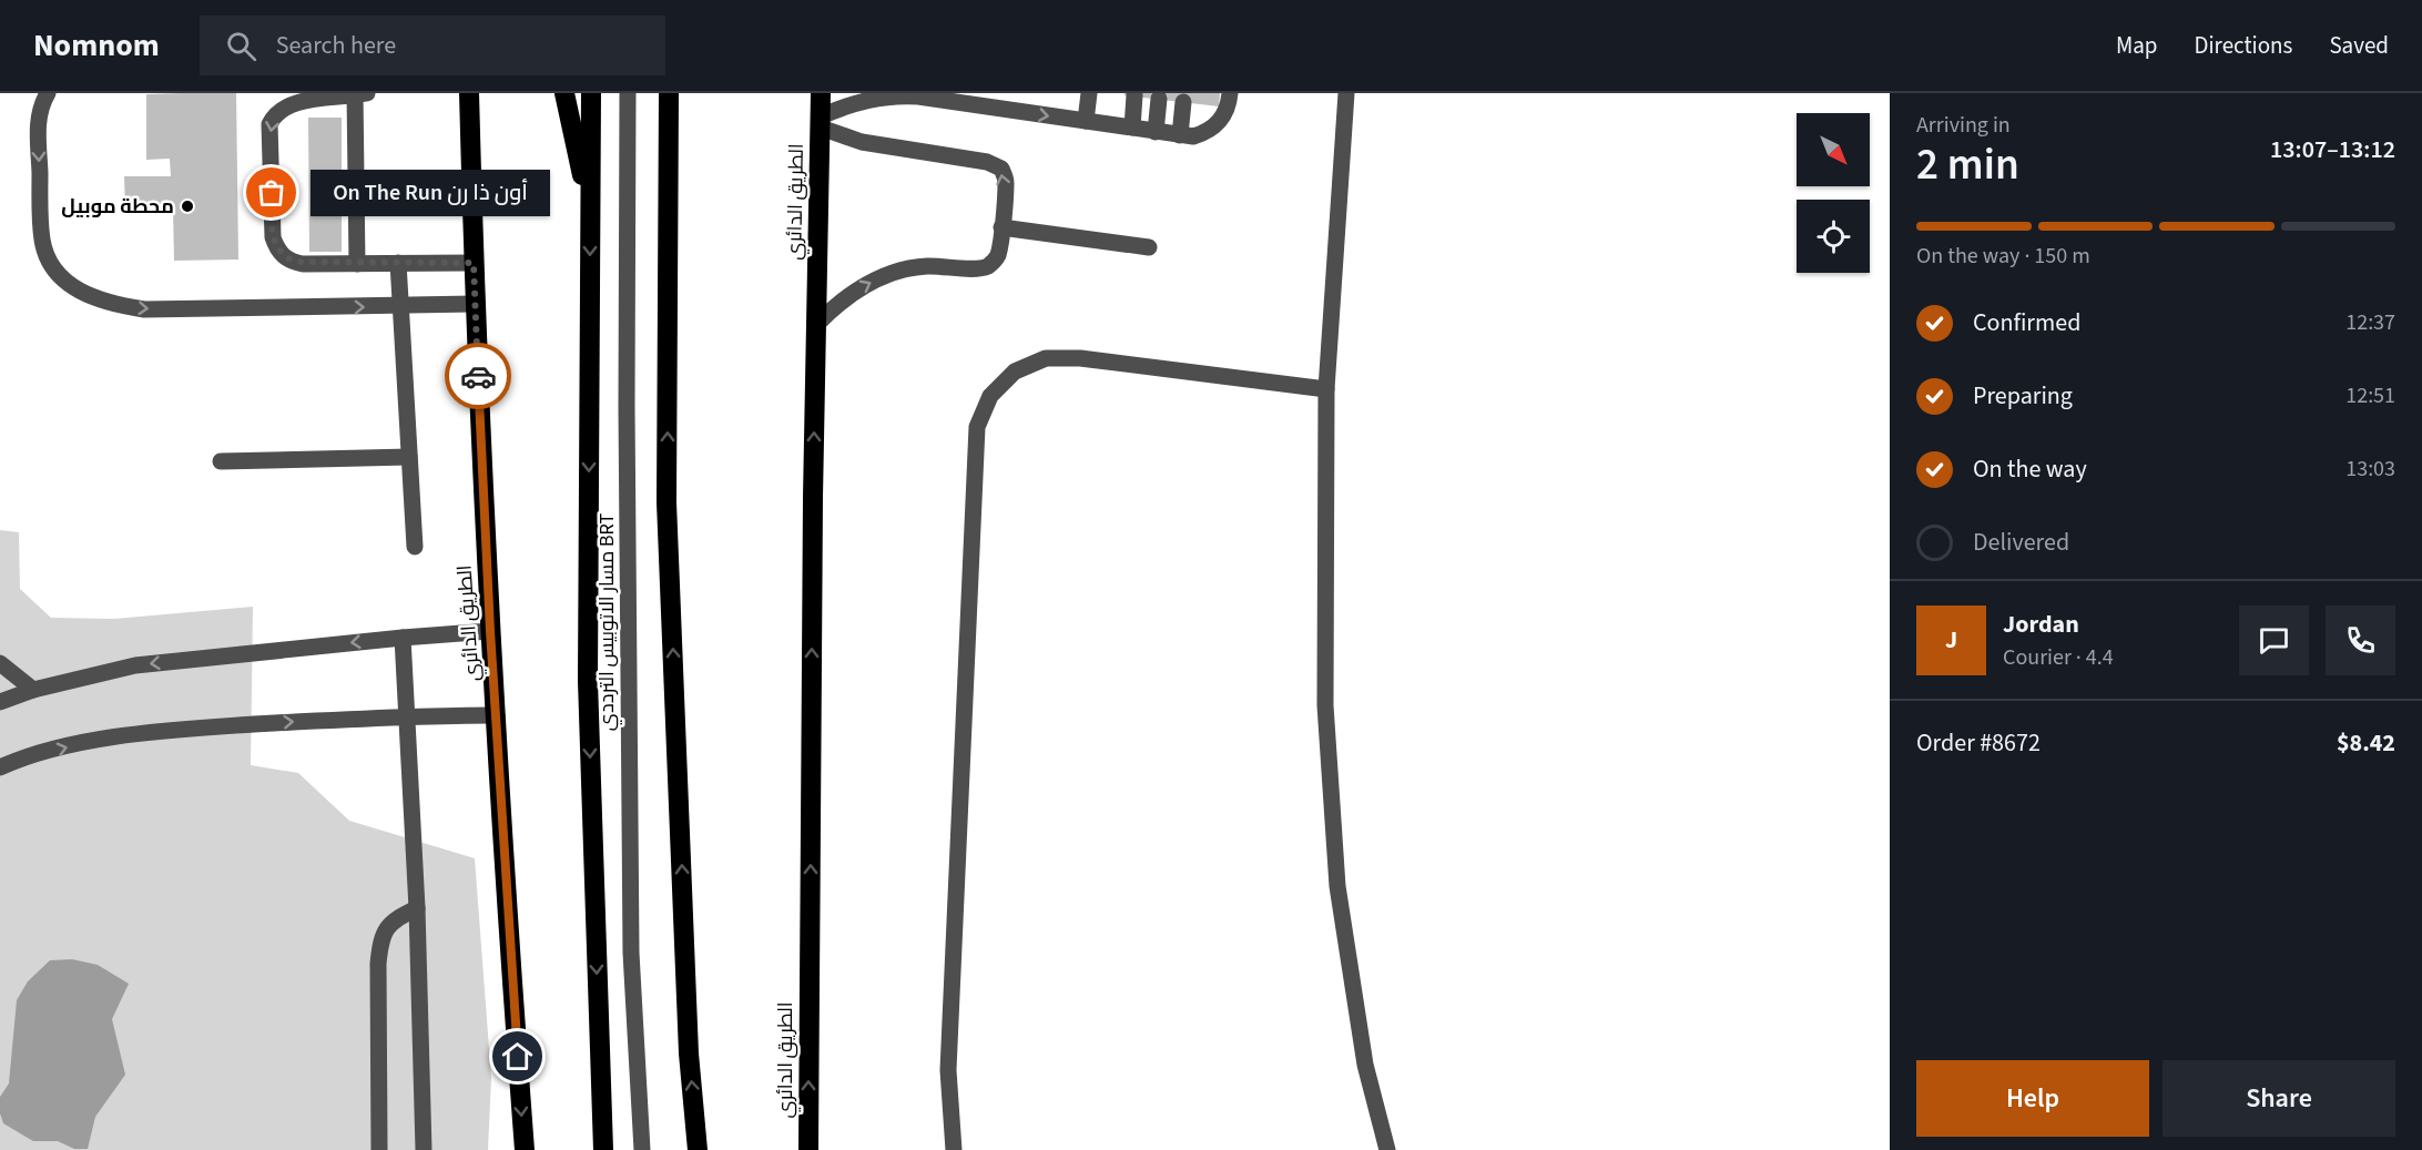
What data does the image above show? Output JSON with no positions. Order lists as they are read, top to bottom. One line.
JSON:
{"streets":{"highway":["الطريق الدائري"],"street":["مسار الاتوبيس الترددي BRT"]},"places":["On The Run أون ذا رن","محطة موبيل"],"north":"bottom right","page":{"header":"Nomnom","search":"Search here","nav":["Map","Directions","Saved"],"heading":["2 min","Arriving in","13:07–13:12"],"panel":["Jordan","Courier · 4.4","Order #8672","$8.42"],"bubble":"On The Run أون ذا رن","bar":"On the way · 150 m","list":[["Confirmed","12:37"],["Preparing","12:51"],["On the way","13:03"],"Delivered"],"round":"J","buttons":["Help","Share"]}}
